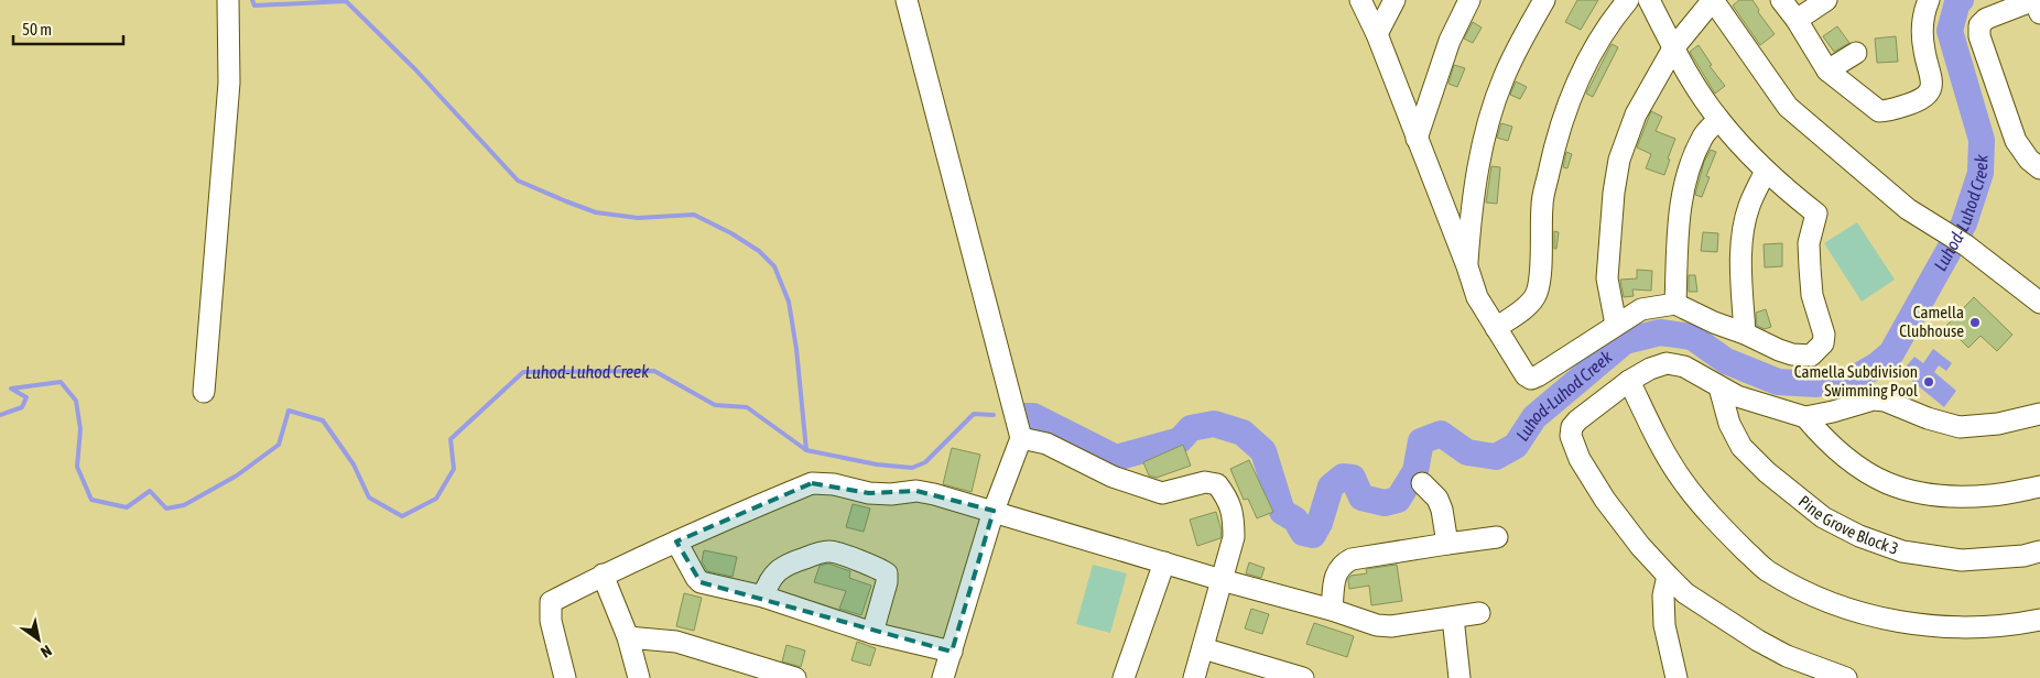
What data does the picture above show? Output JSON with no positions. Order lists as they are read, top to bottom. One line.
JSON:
{"streets":{"street":["Pine Grove Block 3"]},"water":["Luhod-Luhod Creek"],"places":["Camella Clubhouse","Camella Subdivision Swimming Pool"],"scale_bar":"50 m","north":"bottom right"}
